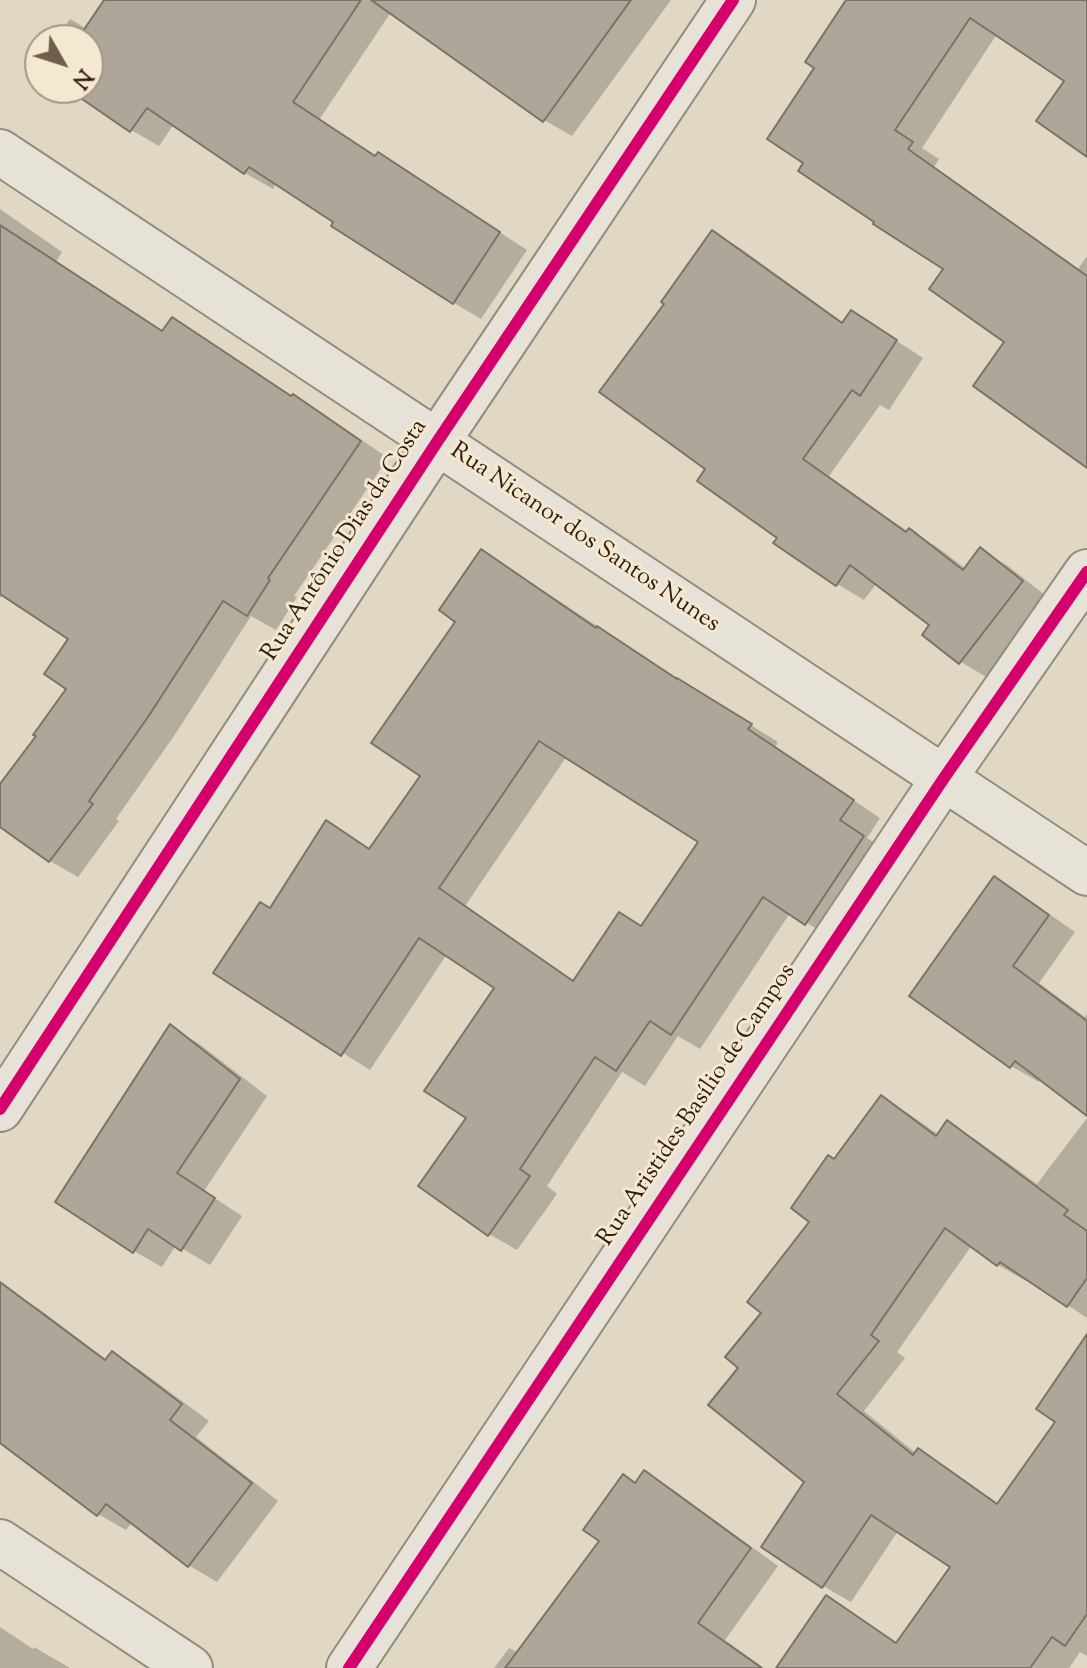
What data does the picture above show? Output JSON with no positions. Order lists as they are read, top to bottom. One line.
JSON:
{"streets":{"street":["Rua Nicanor dos Santos Nunes","Rua Antônio Dias da Costa","Rua Aristides Basílio de Campos"]},"crossings":[["Rua Nicanor dos Santos Nunes","Rua Antônio Dias da Costa"],["Rua Nicanor dos Santos Nunes","Rua Aristides Basílio de Campos"]],"north":"bottom right"}
